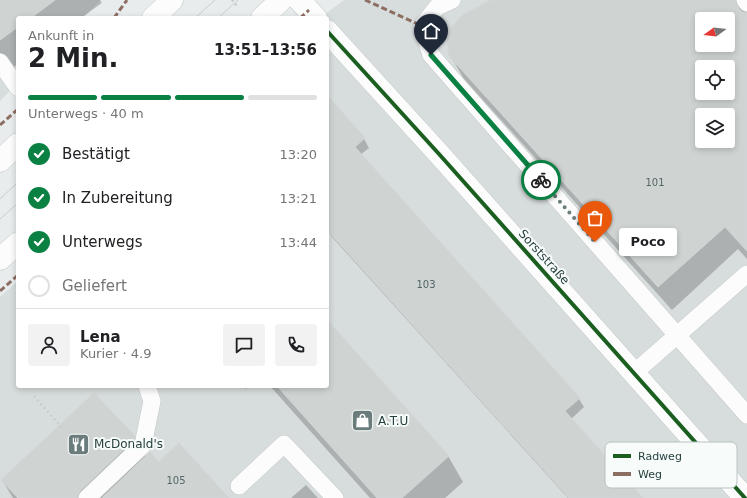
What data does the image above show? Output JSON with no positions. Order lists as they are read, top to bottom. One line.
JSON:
{"streets":{"street":["Sorststraße"]},"places":{"other":["Poco"],"shop":["A.T.U"],"restaurant":["McDonald's"]},"house_numbers":["101","103","105"],"legend":["Radweg","Weg"],"north":"left","page":{"heading":["2 Min.","Ankunft in","13:51–13:56"],"panel":["Lena","Kurier · 4.9"],"bar":"Unterwegs · 40 m","list":[["Bestätigt","13:20"],["In Zubereitung","13:21"],["Unterwegs","13:44"],"Geliefert"],"bubble":"Poco"}}
